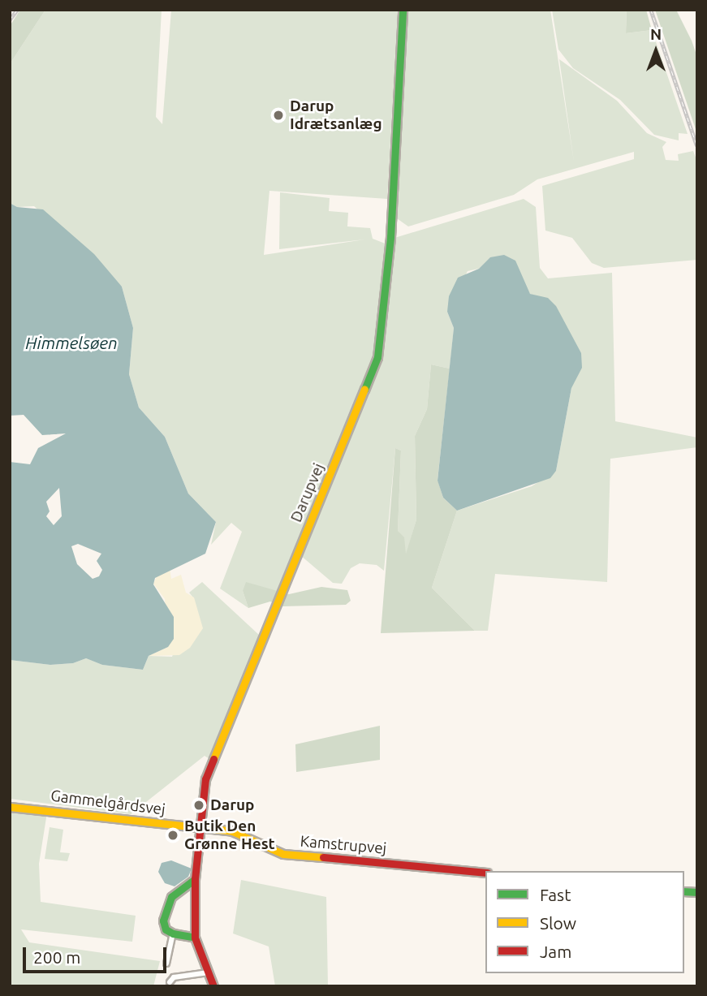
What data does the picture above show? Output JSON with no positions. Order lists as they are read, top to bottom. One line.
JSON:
{"streets":{"street":["Darupvej","Gammelgårdsvej","Kamstrupvej"]},"crossings":[["Darupvej","Gammelgårdsvej"],["Darupvej","Kamstrupvej"],["Gammelgårdsvej","Kamstrupvej"]],"water":["Himmelsøen"],"places":["Darup Idrætsanlæg","Darup","Butik Den Grønne Hest"],"legend":["Fast","Slow","Jam"],"scale_bar":"200 m","north":"top"}
